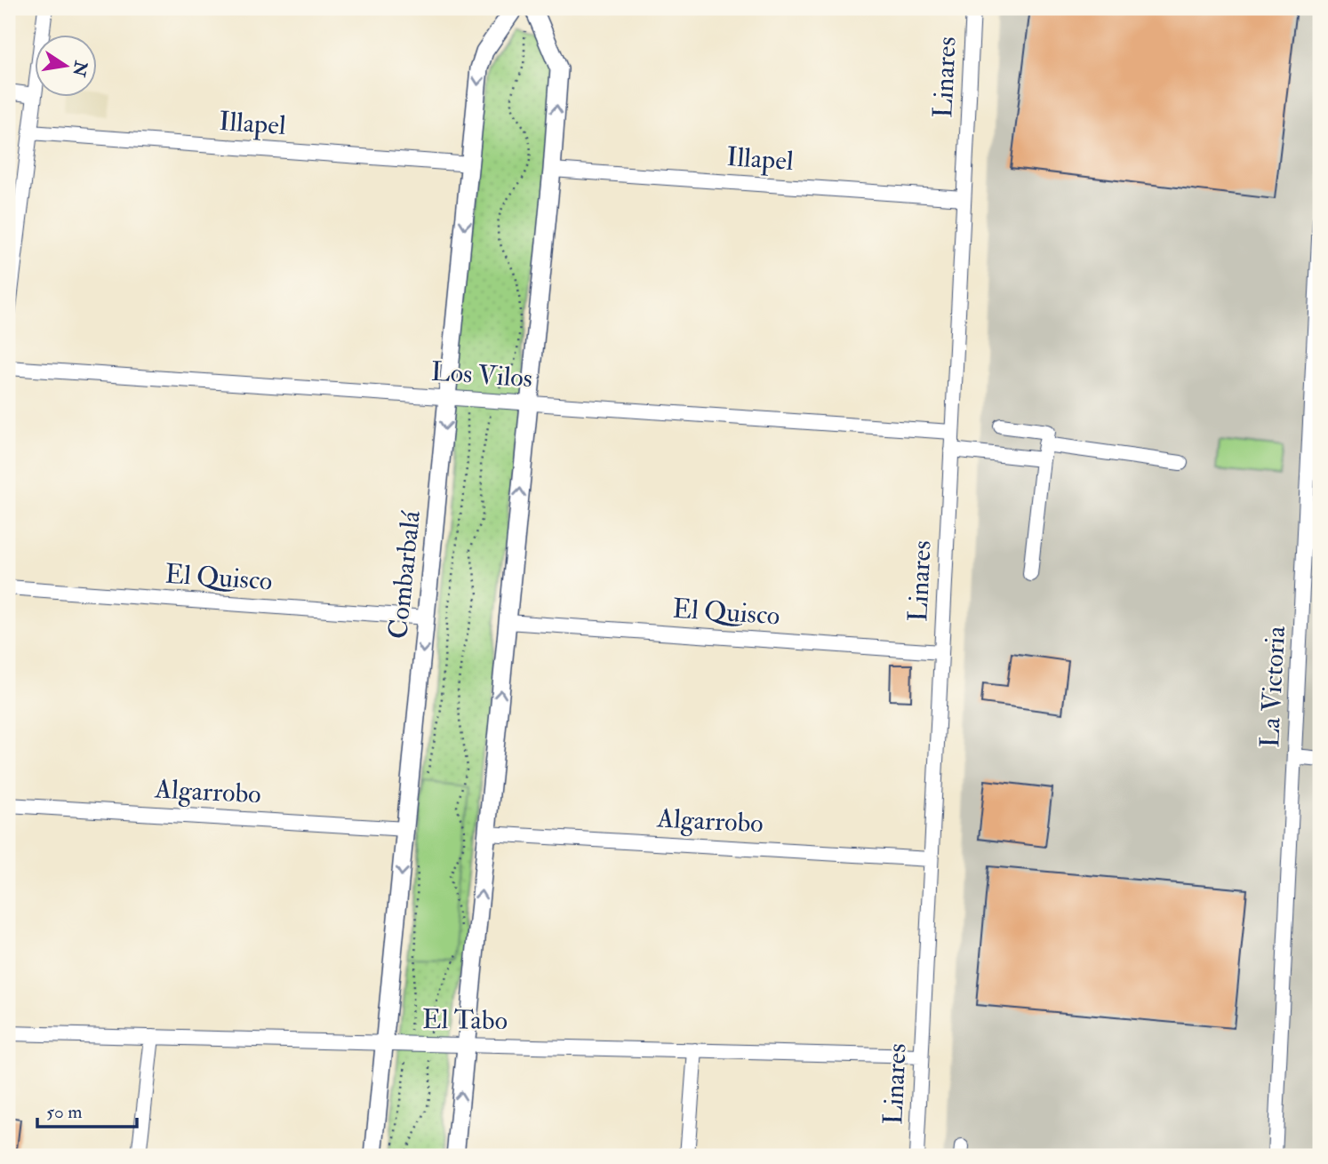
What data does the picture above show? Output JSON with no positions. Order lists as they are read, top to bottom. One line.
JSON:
{"streets":{"main road":["Combarbalá"],"street":["Linares","Illapel","Los Vilos","El Quisco","La Victoria","Algarrobo","El Tabo"]},"crossings":[["Linares","Illapel"],["Linares","Los Vilos"],["Linares","El Quisco"],["Linares","Algarrobo"],["Linares","El Tabo"],["Illapel","Combarbalá"],["Los Vilos","Combarbalá"],["Combarbalá","El Quisco"],["Combarbalá","Algarrobo"],["Combarbalá","El Tabo"]],"scale_bar":"50 m","north":"right"}
